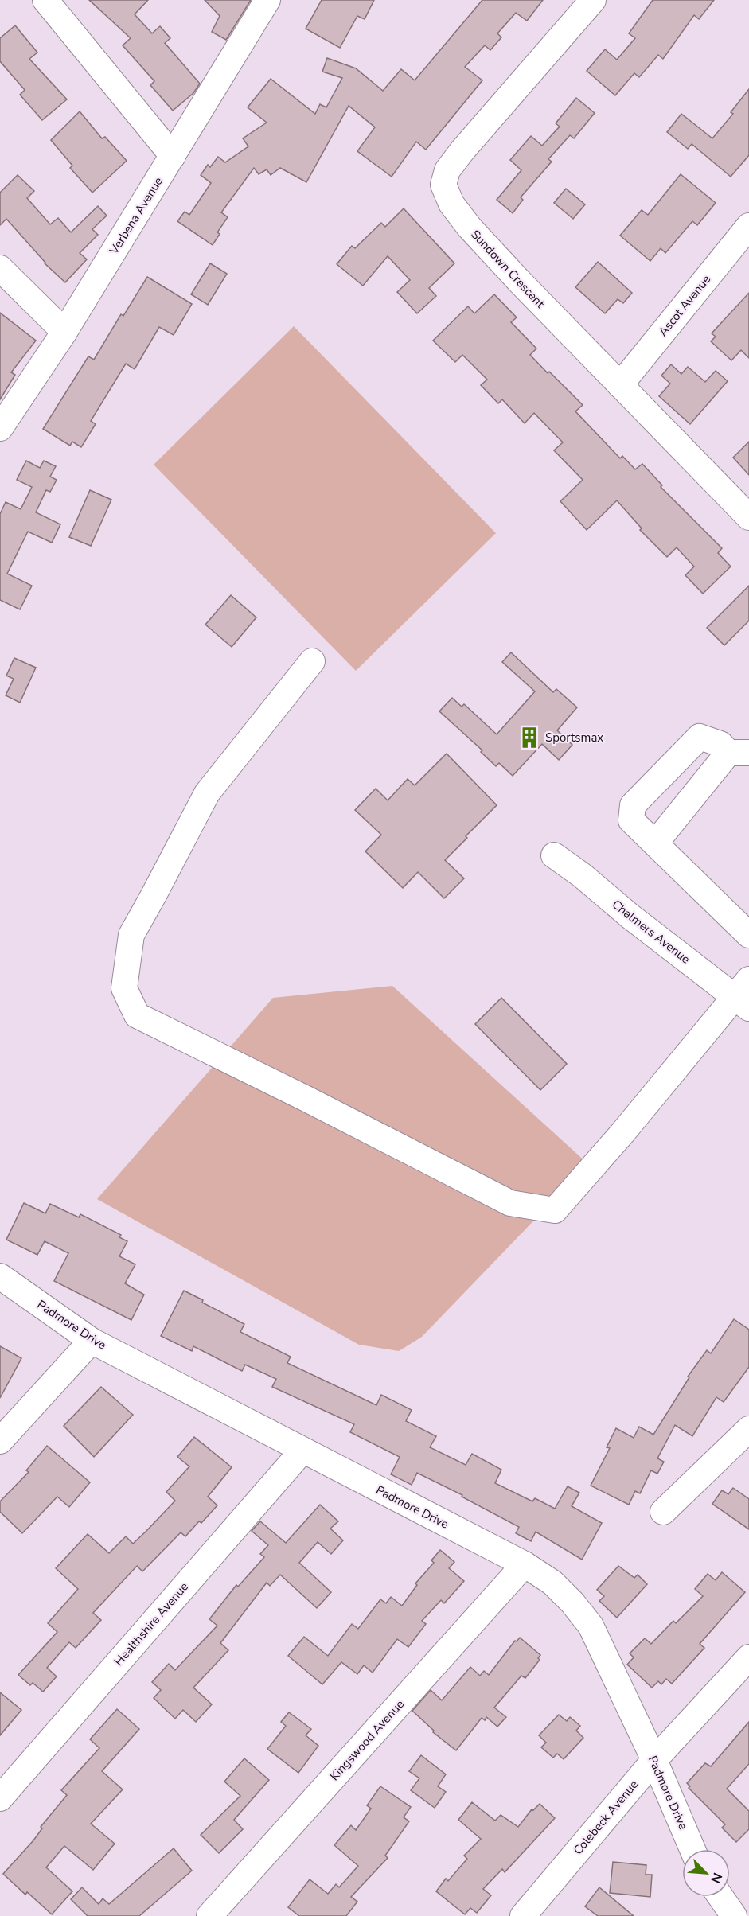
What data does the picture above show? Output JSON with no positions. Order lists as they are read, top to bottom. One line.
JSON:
{"streets":{"street":["Verbena Avenue","Sundown Crescent","Ascot Avenue","Chalmers Avenue","Padmore Drive","Healthshire Avenue","Kingswood Avenue","Colebeck Avenue"]},"crossings":[["Sundown Crescent","Ascot Avenue"],["Padmore Drive","Healthshire Avenue"],["Padmore Drive","Kingswood Avenue"],["Padmore Drive","Colebeck Avenue"]],"places":{"building":["Sportsmax"]},"north":"bottom right"}
